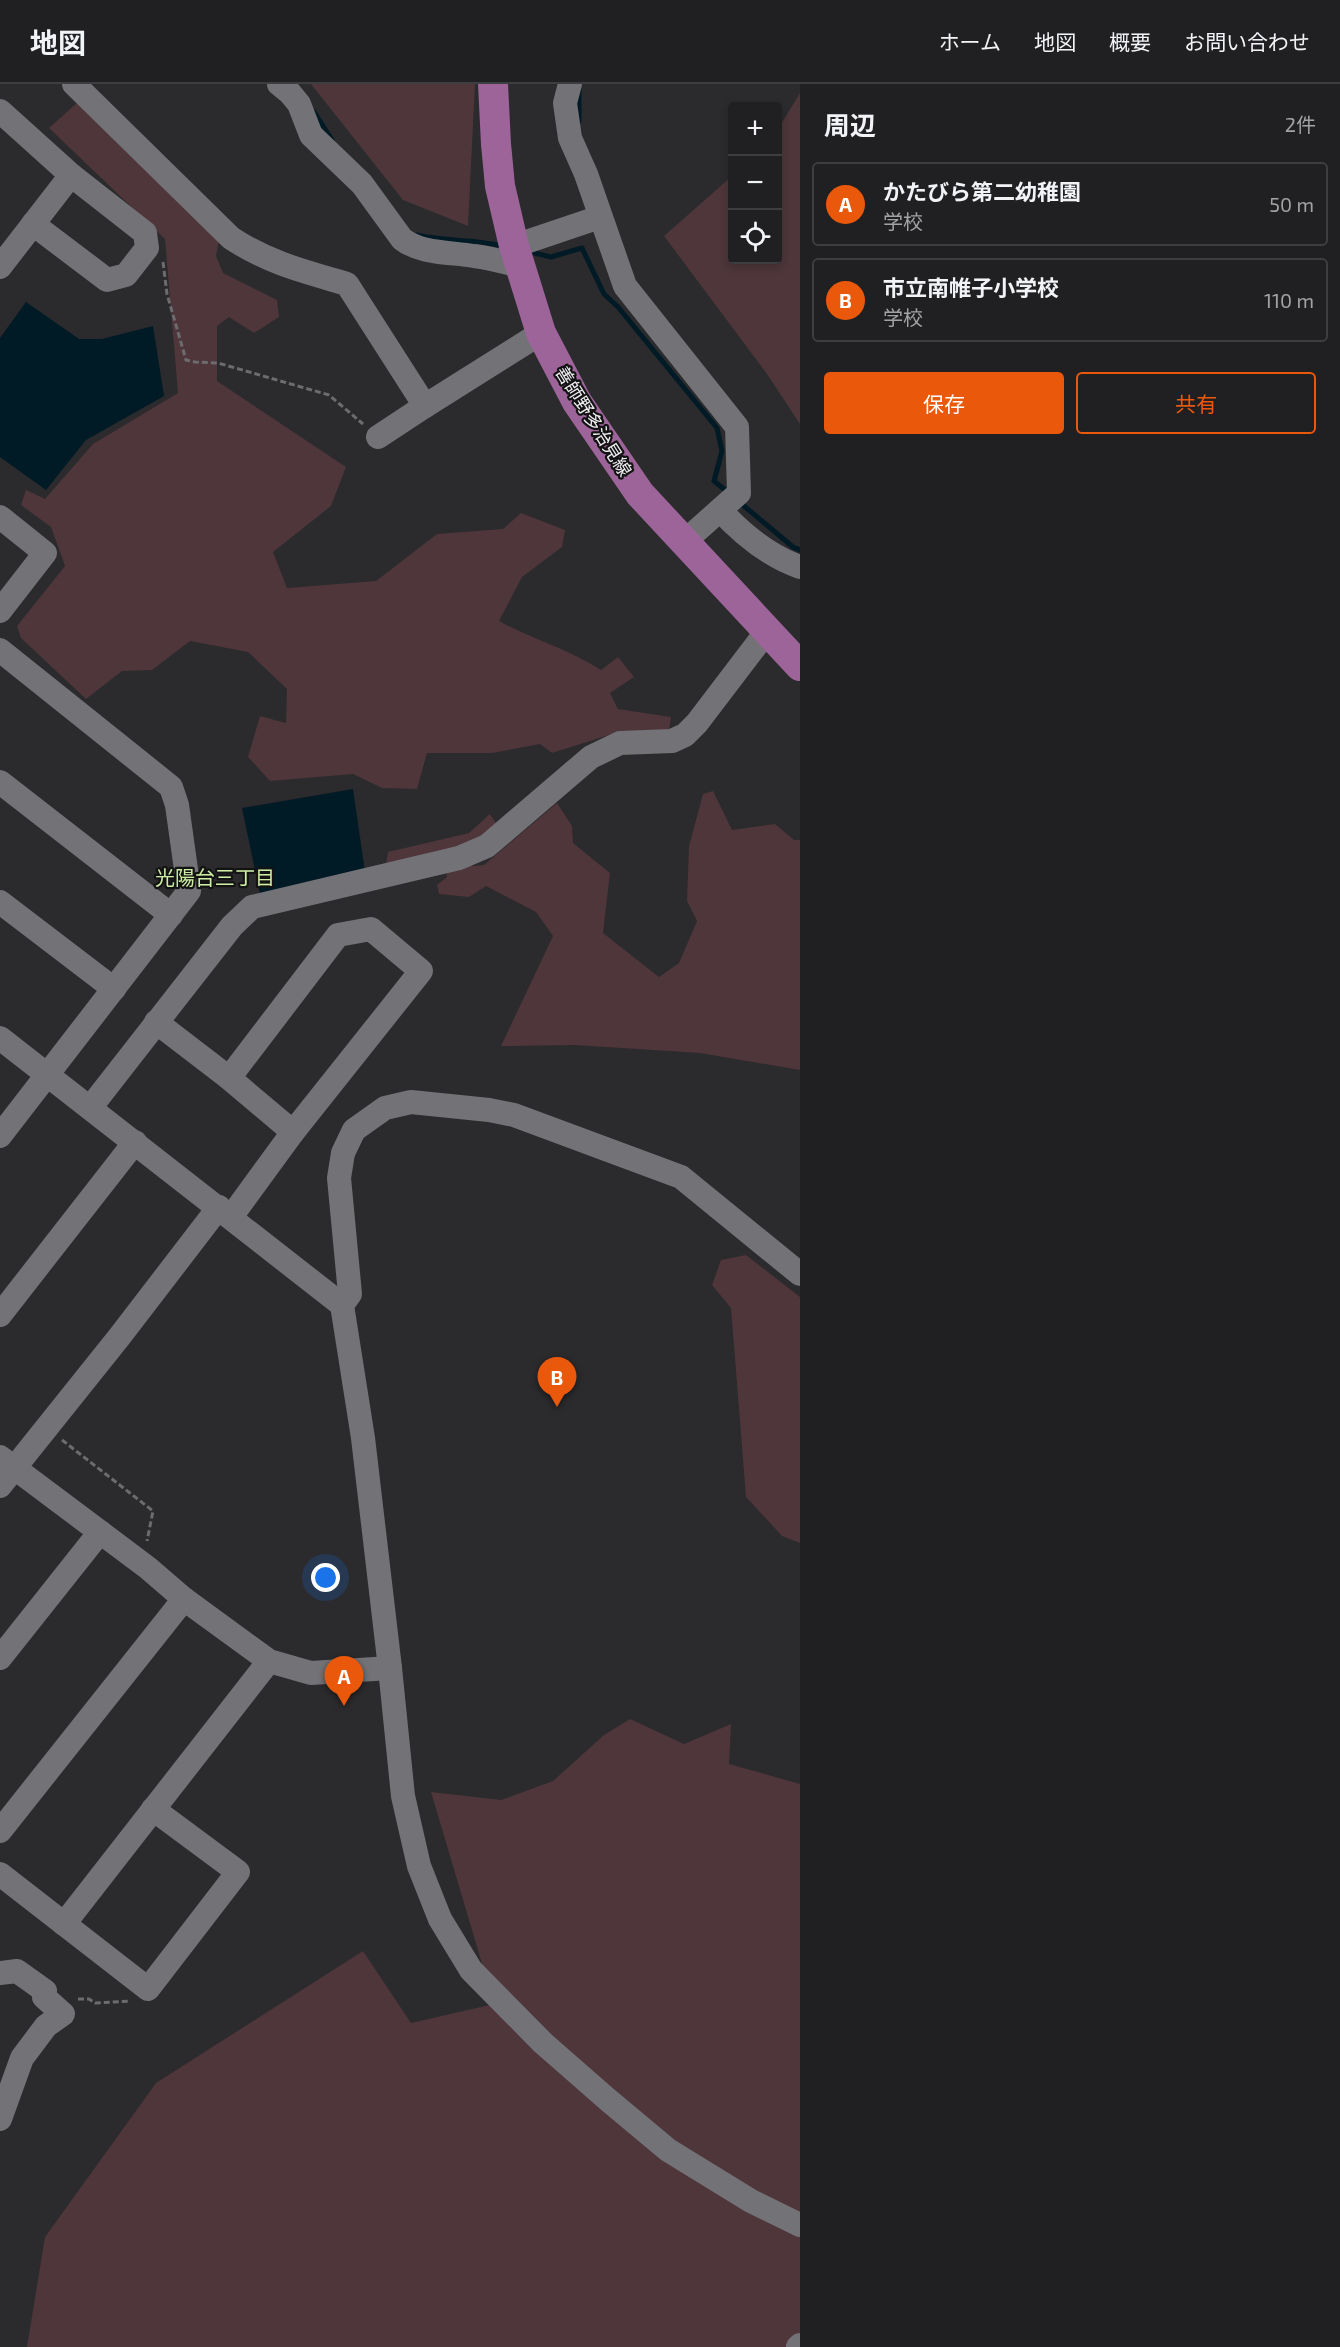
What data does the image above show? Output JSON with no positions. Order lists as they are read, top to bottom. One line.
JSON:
{"streets":{"main road":["善師野多治見線"]},"districts":["光陽台三丁目"],"page":{"header":"地図","nav":["ホーム","地図","概要","お問い合わせ"],"heading":["周辺","2件"],"map_buttons":["+","−"],"list":[{"mark":"A","name":"かたびら第二幼稚園","note":"学校","value":"50 m"},{"mark":"B","name":"市立南帷子小学校","note":"学校","value":"110 m"}],"buttons":["保存","共有"],"pins":["B","A"]}}
